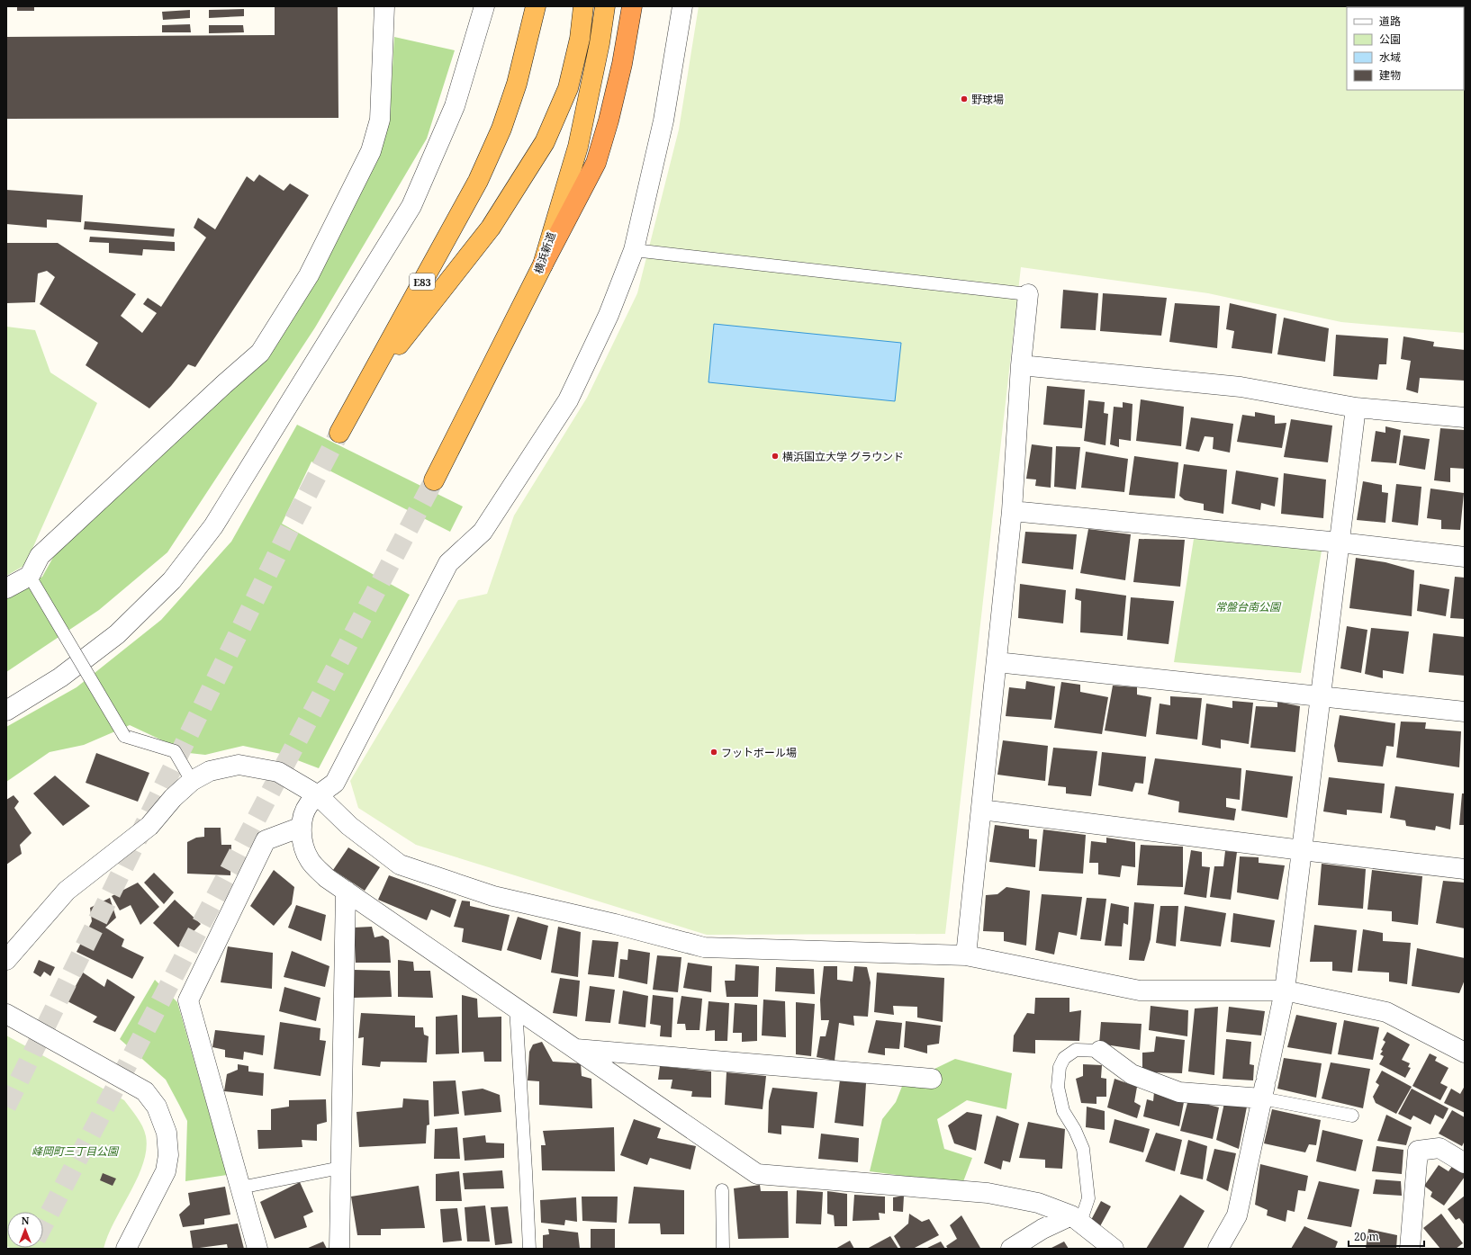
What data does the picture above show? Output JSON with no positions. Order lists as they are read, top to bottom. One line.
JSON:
{"streets":{"highway":["横浜新道","E83"]},"parks":["常盤台南公園","峰岡町三丁目公園"],"places":["野球場","横浜国立大学 グラウンド","フットボール場"],"legend":["道路","公園","水域","建物"],"scale_bar":"20 m","north":"top"}
